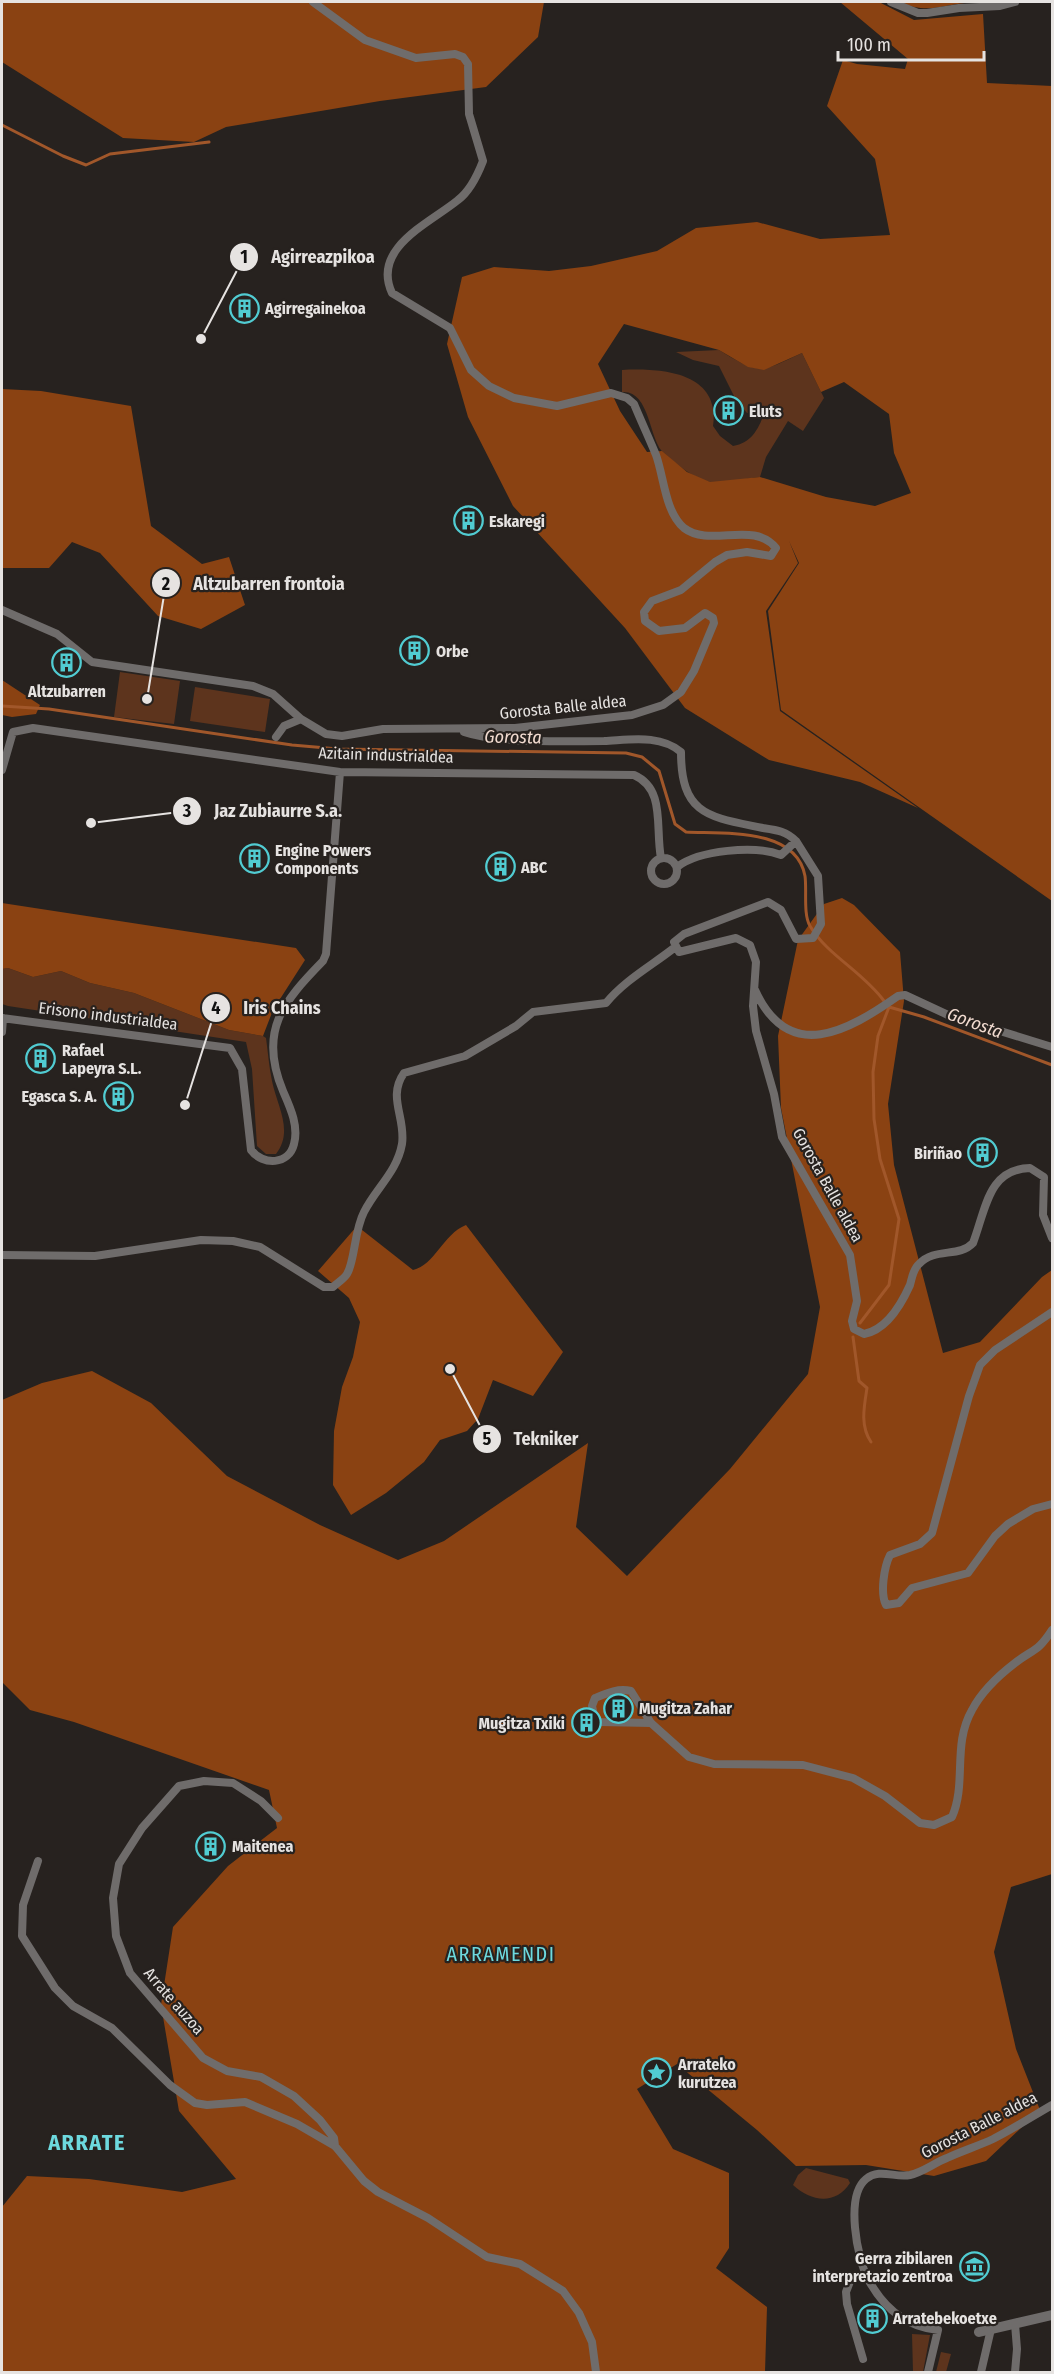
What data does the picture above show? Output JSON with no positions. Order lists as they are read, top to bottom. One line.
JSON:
{"streets":{"street":["Gorosta Balle aldea","Azitain industrialdea","Erisono industrialdea","Arrate auzoa"]},"crossings":[["Azitain industrialdea","Erisono industrialdea"]],"districts":["ARRAMENDI","ARRATE"],"water":["Gorosta"],"places":{"building":["Agirregainekoa","Eluts","Eskaregi","Orbe","Altzubarren","Engine Powers Components","ABC","Rafael Lapeyra S.L.","Egasca S. A.","Biriñao","Mugitza Zahar","Mugitza Txiki","Maitenea","Arratebekoetxe"],"other":["Agirreazpikoa","Altzubarren frontoia","Jaz Zubiaurre S.a.","Iris Chains","Tekniker"],"place":["Arrateko kurutzea"],"museum":["Gerra zibilaren interpretazio zentroa"]},"scale_bar":"100 m"}
